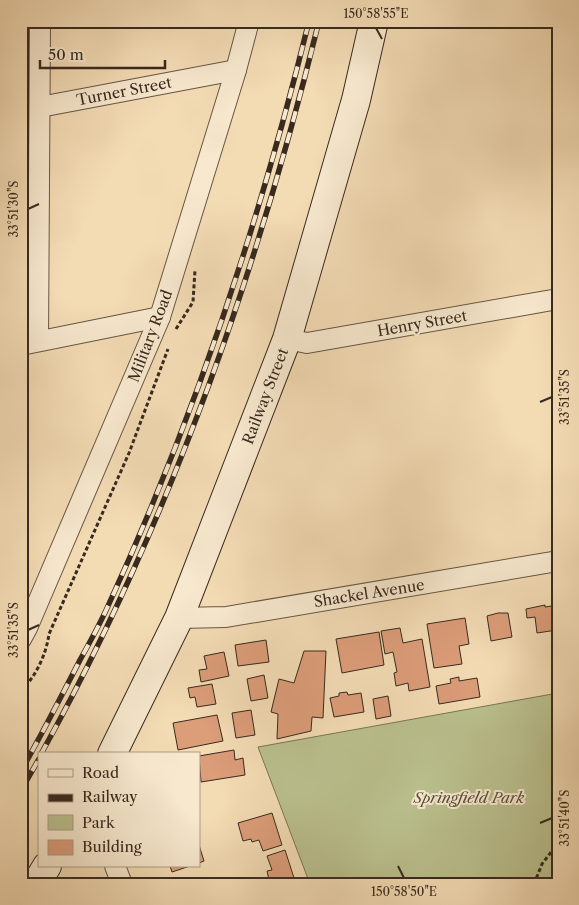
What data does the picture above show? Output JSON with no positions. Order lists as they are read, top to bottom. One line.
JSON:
{"streets":{"main road":["Railway Street"],"street":["Turner Street","Henry Street","Military Road","Shackel Avenue"]},"crossings":[["Turner Street","Military Road"],["Henry Street","Railway Street"],["Railway Street","Shackel Avenue"]],"parks":["Springfield Park"],"legend":["Road","Railway","Park","Building"],"scale_bar":"50 m","coordinates":["150°58'55\"E","33°51'30\"S","33°51'35\"S","33°51'40\"S","150°58'50\"E"]}
